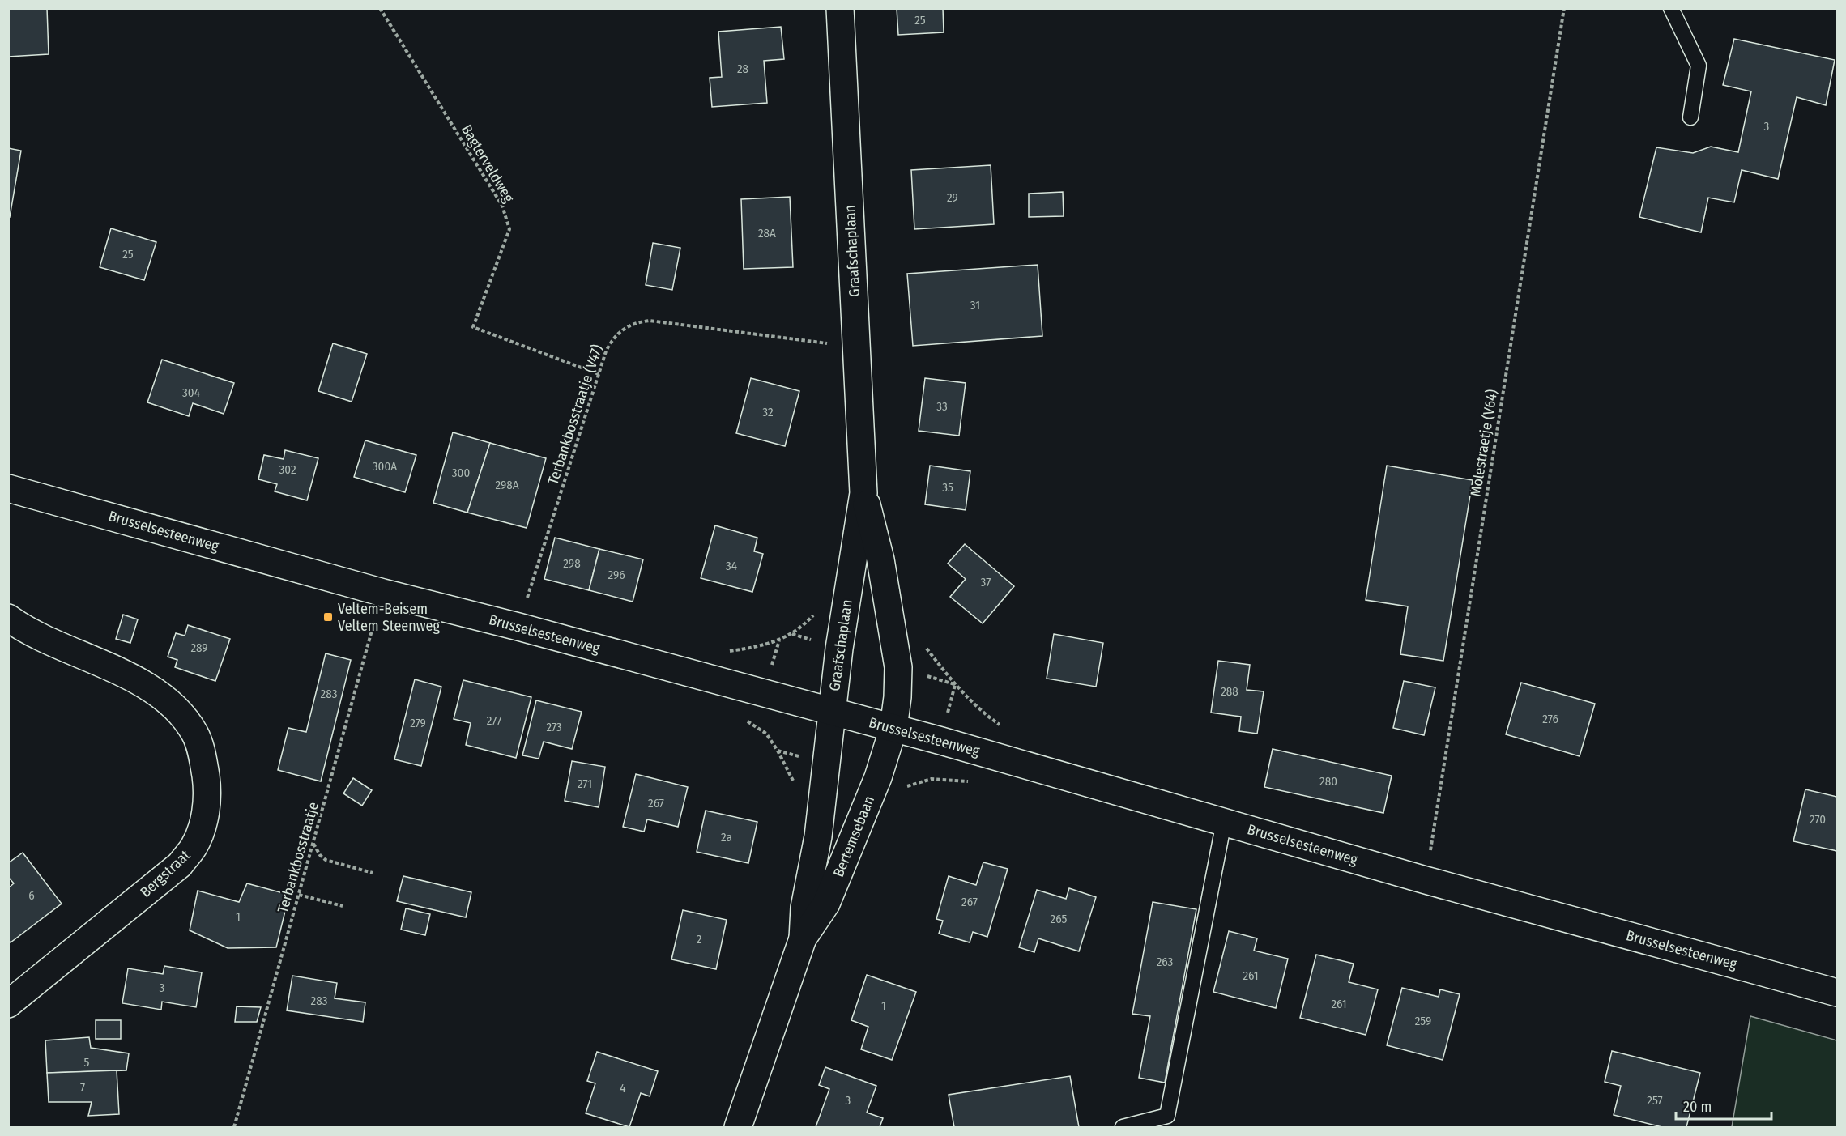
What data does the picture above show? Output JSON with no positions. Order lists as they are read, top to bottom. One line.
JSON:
{"streets":{"street":["Graafschaplaan","Brusselsesteenweg","Bertemsebaan","Bergstraat"],"path":["Bagterveldweg","Terbankbosstraatje (V47)","Molestraetje (V64)","Terbankbosstraatje"]},"crossings":[["Bagterveldweg","Terbankbosstraatje (V47)"],["Graafschaplaan","Terbankbosstraatje (V47)"],["Graafschaplaan","Brusselsesteenweg"],["Graafschaplaan","Bertemsebaan"],["Terbankbosstraatje (V47)","Brusselsesteenweg"],["Molestraetje (V64)","Brusselsesteenweg"],["Brusselsesteenweg","Bertemsebaan"],["Brusselsesteenweg","Terbankbosstraatje"]],"places":{"transit":["Veltem-Beisem Veltem Steenweg"]},"house_numbers":["25","28","3","29","28A","25","31","304","33","32","300A","302","300","298A","35","298","34","296","37","289","288","283","276","277","279","273","280","271","267","270","2a","6","267","1","265","2","263","261","3","283","261","1","259","5","7","4","3","257"],"scale_bar":"20 m"}
